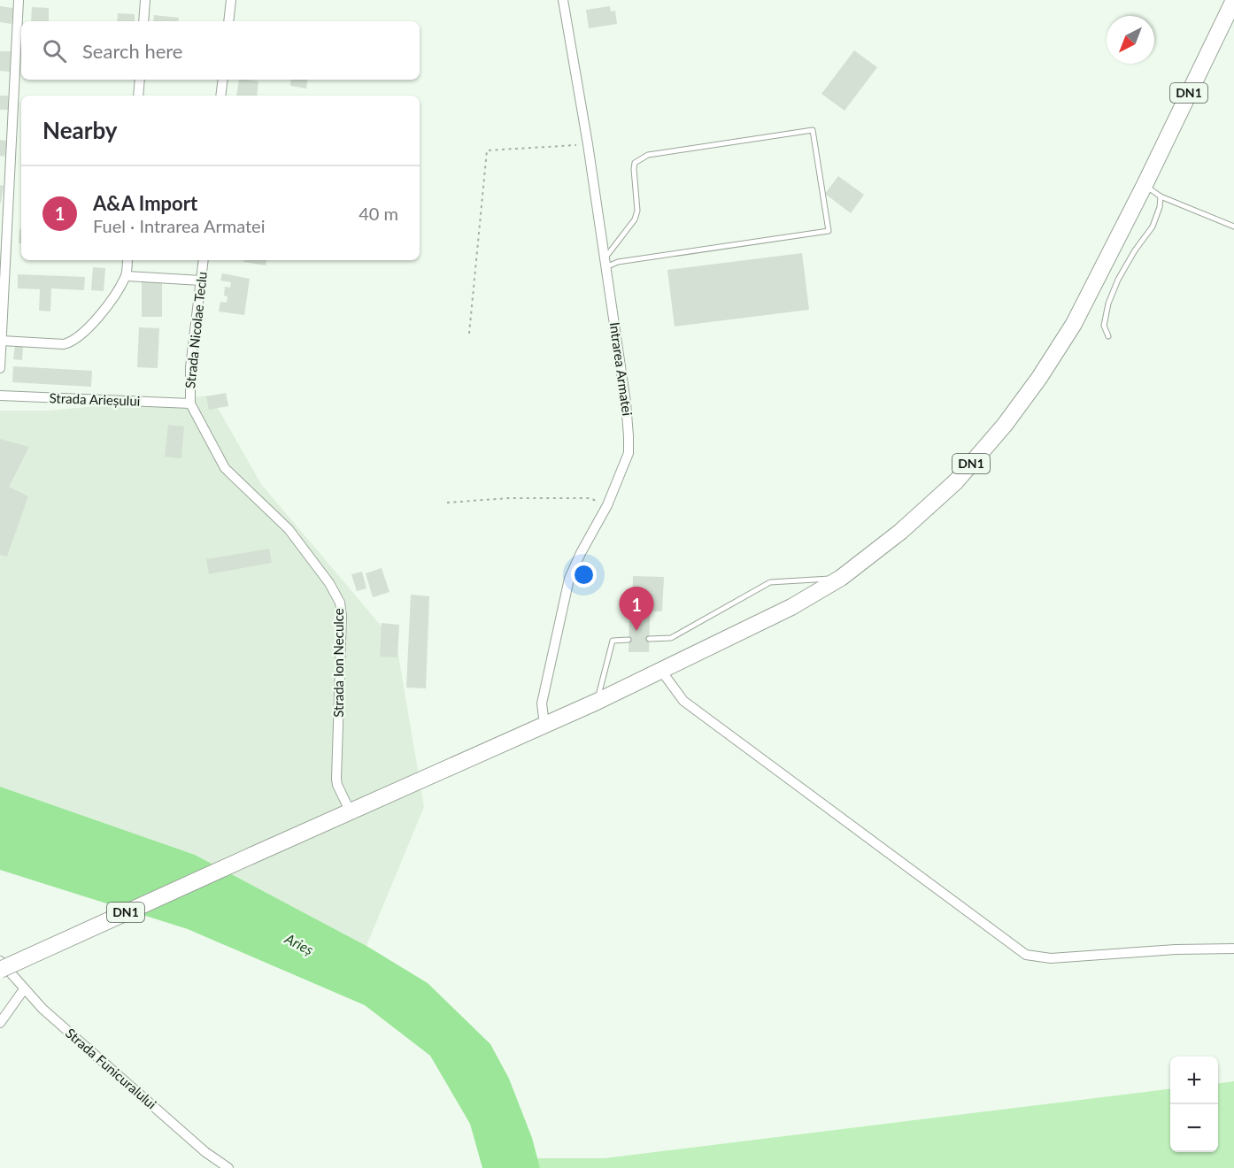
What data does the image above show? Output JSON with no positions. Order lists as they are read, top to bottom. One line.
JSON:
{"streets":{"main road":["DN1"],"street":["Strada Nicolae Teclu","Intrarea Armatei","Strada Arieșului","Strada Ion Neculce","Strada Funicuralului"]},"crossings":[["DN1","Intrarea Armatei"],["DN1","Strada Ion Neculce"],["Strada Nicolae Teclu","Strada Arieșului"],["Strada Nicolae Teclu","Strada Ion Neculce"],["Strada Arieșului","Strada Ion Neculce"]],"water":["Arieș"],"north":"bottom left","page":{"search":"Search here","heading":"Nearby","list":[{"mark":"1","name":"A&A Import","note":"Fuel · Intrarea Armatei","value":"40 m"}],"pins":"1","map_buttons":["+","−"]}}
